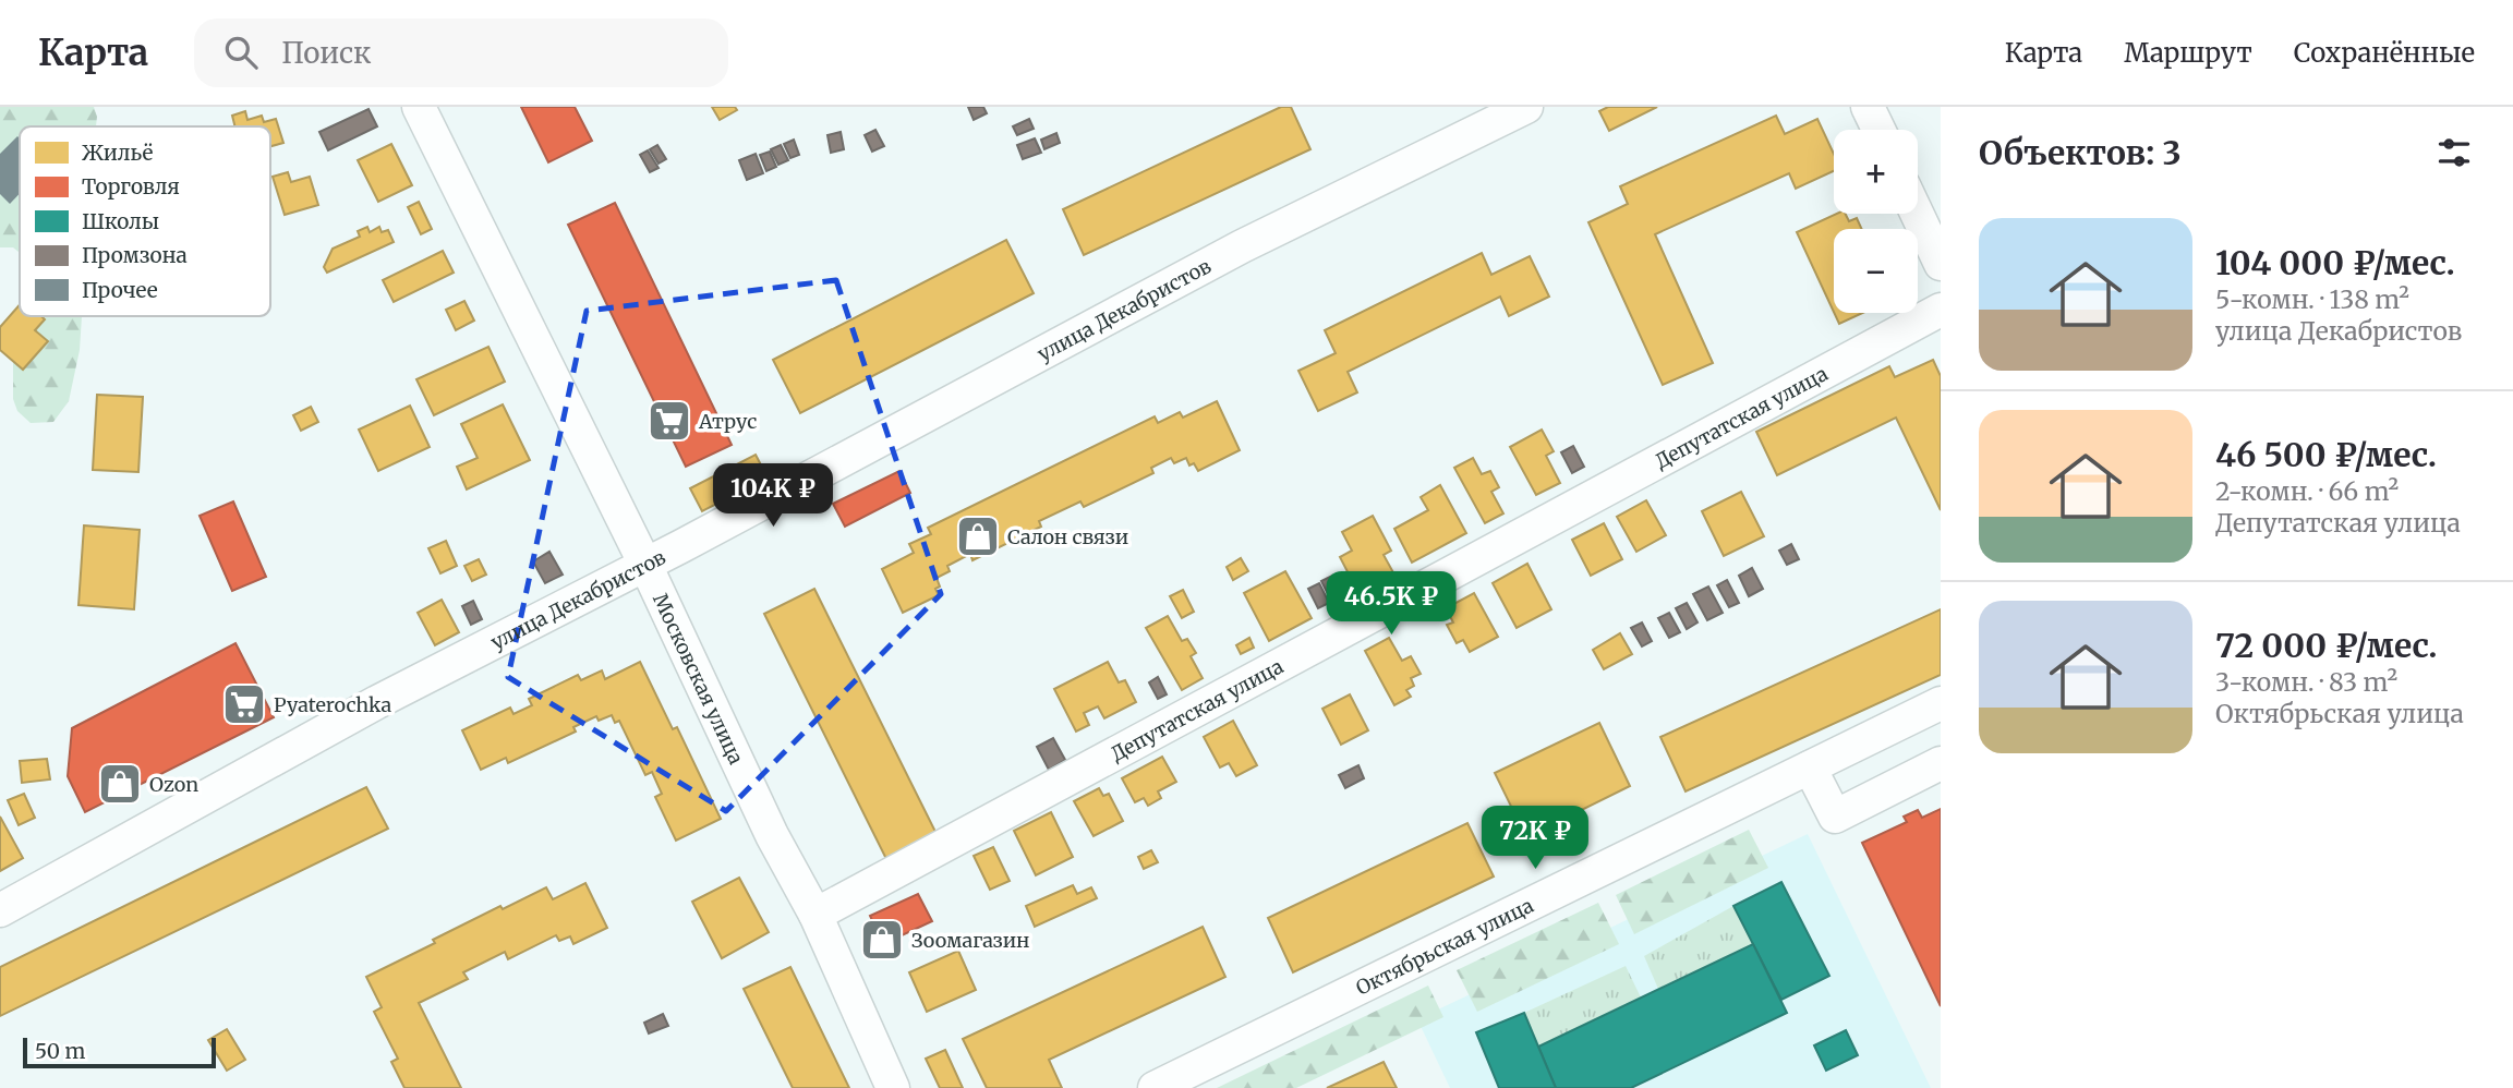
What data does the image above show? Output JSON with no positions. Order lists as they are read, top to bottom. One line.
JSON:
{"streets":{"street":["улица Декабристов","Депутатская улица","Московская улица","Октябрьская улица"]},"crossings":[["улица Декабристов","Московская улица"],["Депутатская улица","Московская улица"]],"places":{"supermarket":["Атрус","Pyaterochka"],"shop":["Салон связи","Ozon","Зоомагазин"]},"legend":["Жильё","Торговля","Школы","Промзона","Прочее"],"scale_bar":"50 m","page":{"header":"Карта","search":"Поиск","nav":["Карта","Маршрут","Сохранённые"],"heading":"Объектов: 3","map_buttons":["+","−"],"list":[{"name":"104 000 ₽/мес.","note":"5-комн. · 138 m² · улица Декабристов"},{"name":"46 500 ₽/мес.","note":"2-комн. · 66 m² · Депутатская улица"},{"name":"72 000 ₽/мес.","note":"3-комн. · 83 m² · Октябрьская улица"}],"price":["104K ₽","46.5K ₽","72K ₽"],"scale":"50 m"}}
